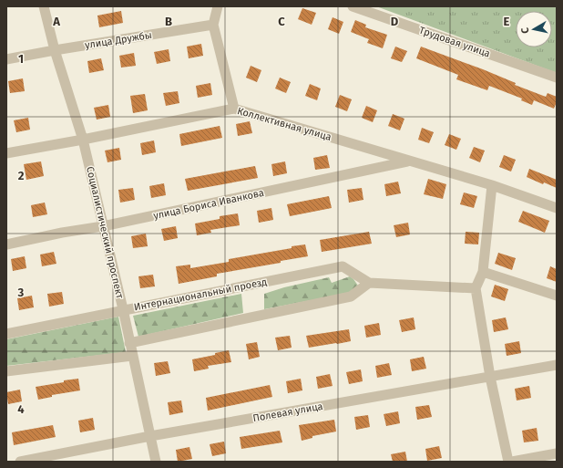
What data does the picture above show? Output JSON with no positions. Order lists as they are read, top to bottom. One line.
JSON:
{"streets":{"street":["улица Дружбы","Трудовая улица","Коллективная улица","улица Бориса Иванкова","Социалистический проспект","Интернациональный проезд","Полевая улица"]},"crossings":[["улица Дружбы","Социалистический проспект"],["Коллективная улица","улица Бориса Иванкова"],["Коллективная улица","Социалистический проспект"],["улица Бориса Иванкова","Социалистический проспект"],["Социалистический проспект","Интернациональный проезд"],["Социалистический проспект","Полевая улица"]],"north":"left","grid":{"columns":["A","B","C","D","E"],"rows":["1","2","3","4"]}}
